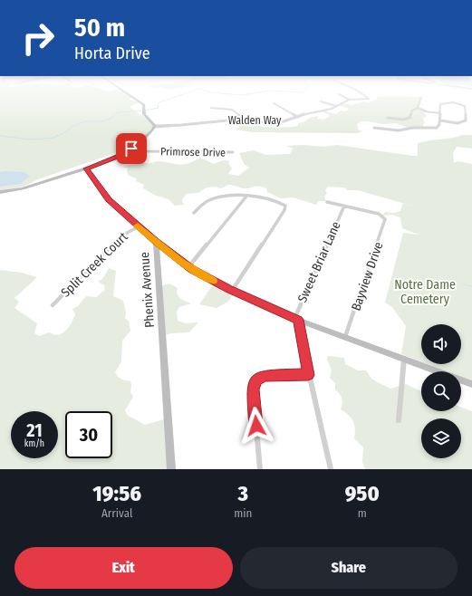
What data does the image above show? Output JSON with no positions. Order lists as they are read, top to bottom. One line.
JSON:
{"streets":{"main road":["Phenix Avenue"],"street":["Walden Way","Primrose Drive","Sweet Briar Lane","Split Creek Court","Bayview Drive"]},"crossings":[["Sweet Briar Lane","Bayview Drive"],["Split Creek Court","Phenix Avenue"]],"parks":["Notre Dame Cemetery"],"page":{"turn":["50 m","Horta Drive"],"speed":"21 km/h","limit":"30","eta":["19:56","Arrival","3","min","950","m"],"buttons":["Exit","Share"]}}
